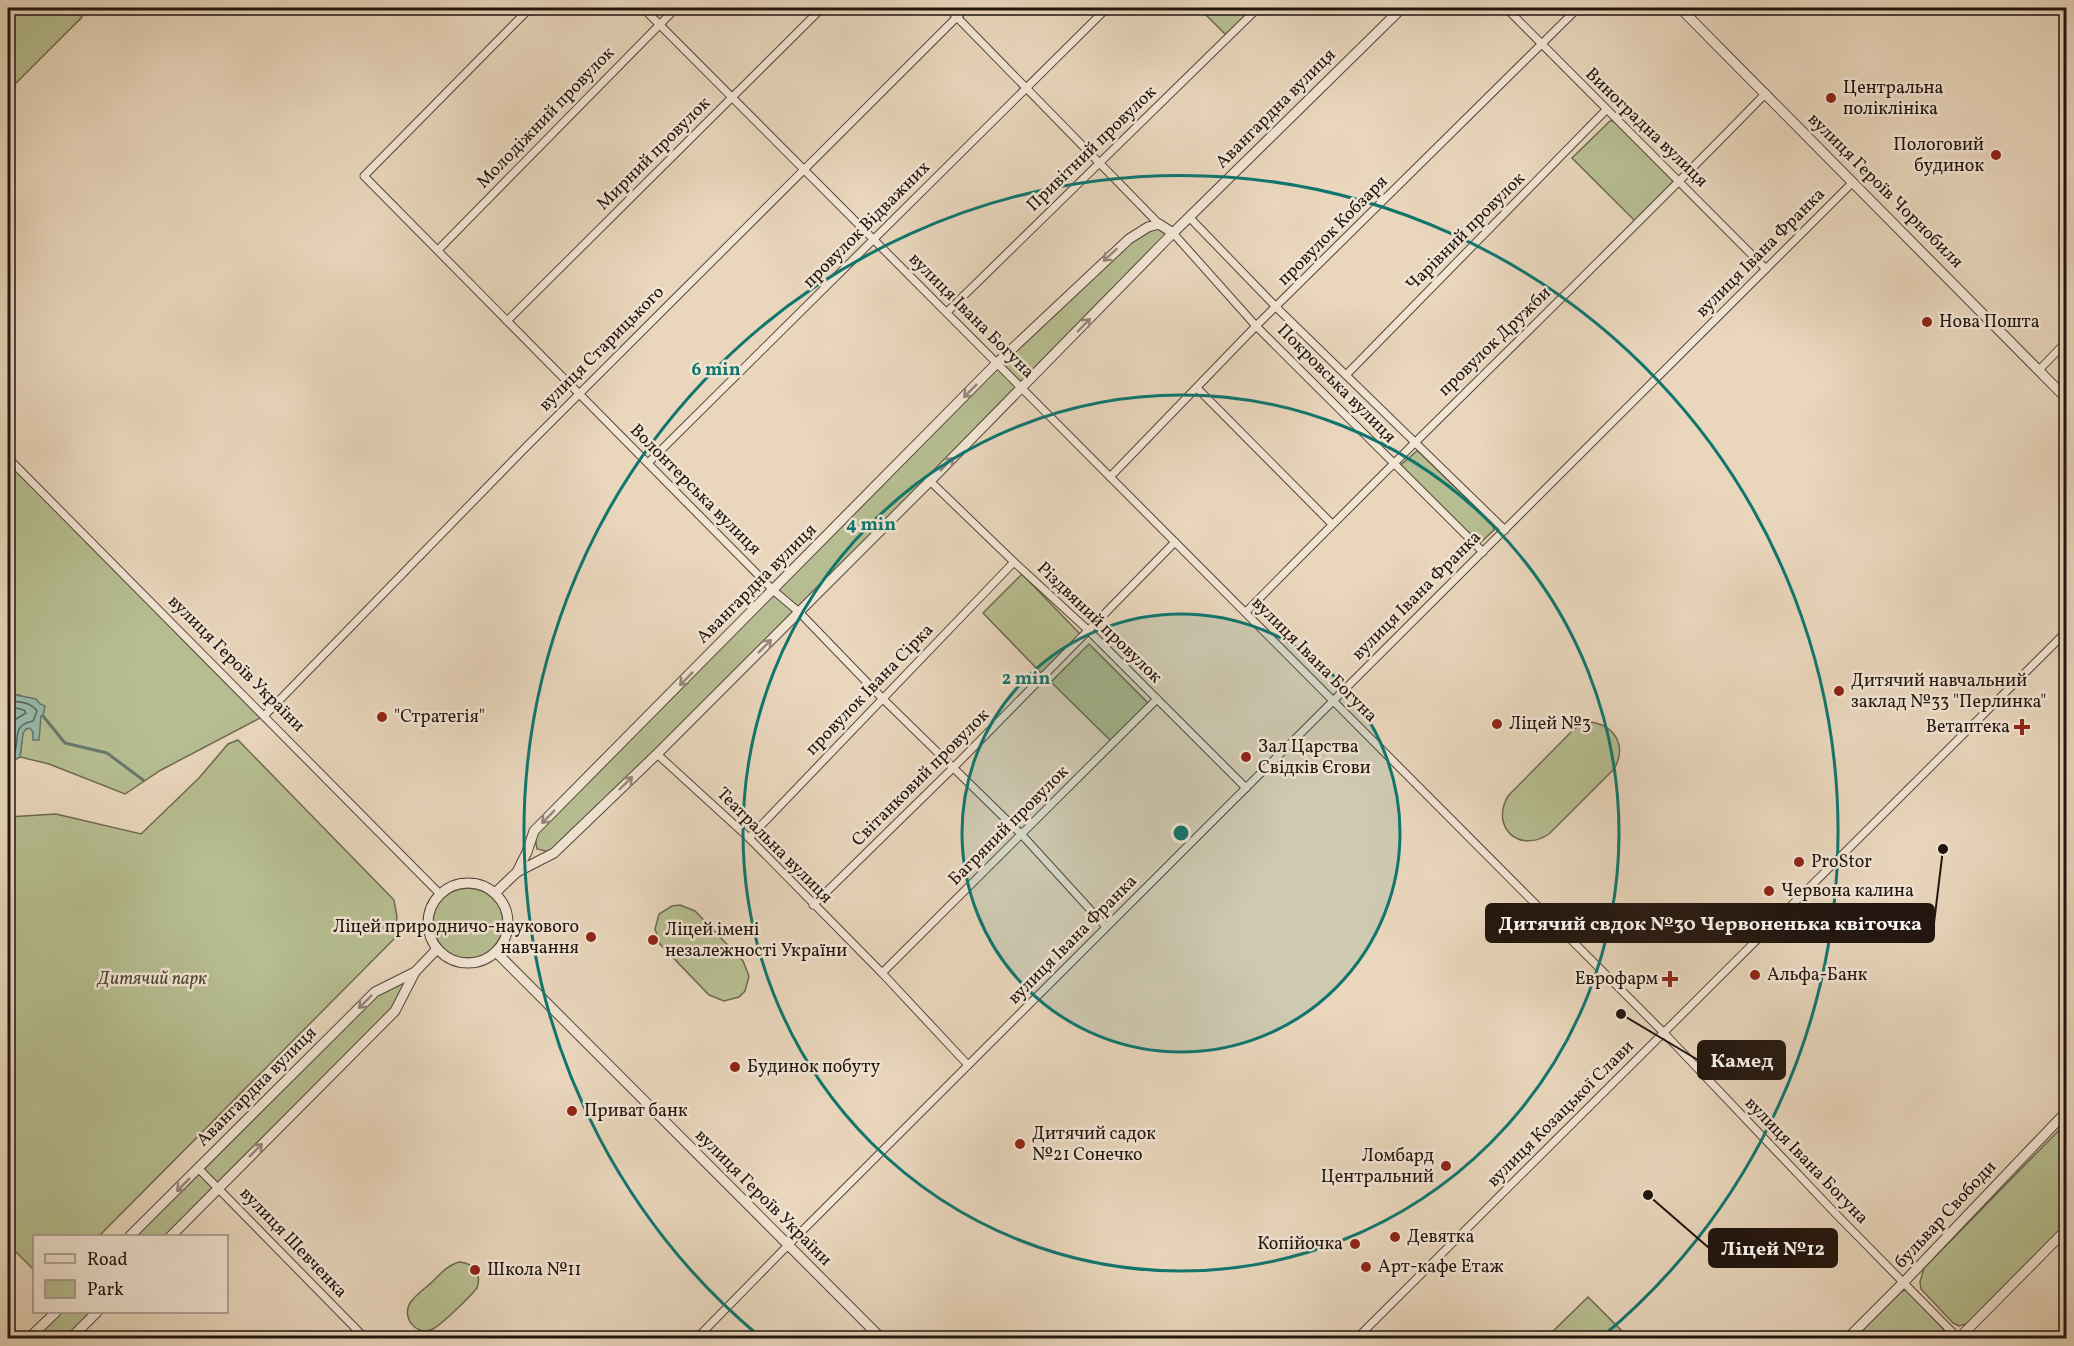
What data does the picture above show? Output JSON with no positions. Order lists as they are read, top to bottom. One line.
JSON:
{"streets":{"street":["Авангардна вулиця","Молодіжний провулок","Виноградна вулиця","Привітний провулок","Мирний провулок","вулиця Героїв Чорнобиля","провулок Відважних","провулок Кобзаря","Чарівний провулок","вулиця Івана Франка","вулиця Івана Богуна","провулок Дружби","вулиця Старицького","Покровська вулиця","Волонтерська вулиця","Різдвяний провулок","вулиця Героїв України","провулок Івана Сірка","Світанковий провулок","Багряний провулок","Театральна вулиця","вулиця Козацької Слави","бульвар Свободи","вулиця Шевченка"]},"crossings":[["Авангардна вулиця","вулиця Івана Богуна"],["Авангардна вулиця","Покровська вулиця"],["Авангардна вулиця","Волонтерська вулиця"],["Авангардна вулиця","Різдвяний провулок"],["Авангардна вулиця","вулиця Героїв України"],["Авангардна вулиця","Театральна вулиця"],["Авангардна вулиця","вулиця Шевченка"],["Молодіжний провулок","вулиця Івана Богуна"],["Молодіжний провулок","Волонтерська вулиця"],["Виноградна вулиця","провулок Кобзаря"],["Виноградна вулиця","Чарівний провулок"],["Виноградна вулиця","вулиця Івана Франка"],["Виноградна вулиця","провулок Дружби"],["Привітний провулок","вулиця Івана Богуна"],["Мирний провулок","вулиця Івана Богуна"],["Мирний провулок","Волонтерська вулиця"],["вулиця Героїв Чорнобиля","вулиця Івана Франка"],["вулиця Героїв Чорнобиля","провулок Дружби"],["провулок Відважних","вулиця Івана Богуна"],["провулок Відважних","Волонтерська вулиця"],["провулок Кобзаря","вулиця Івана Богуна"],["провулок Кобзаря","Покровська вулиця"],["Чарівний провулок","Покровська вулиця"],["вулиця Івана Франка","вулиця Івана Богуна"],["вулиця Івана Франка","Покровська вулиця"],["вулиця Івана Франка","Волонтерська вулиця"],["вулиця Івана Франка","Різдвяний провулок"],["вулиця Івана Франка","вулиця Героїв України"],["вулиця Івана Франка","Театральна вулиця"],["вулиця Івана Богуна","провулок Дружби"],["вулиця Івана Богуна","вулиця Старицького"],["вулиця Івана Богуна","Світанковий провулок"],["вулиця Івана Богуна","вулиця Козацької Слави"],["вулиця Івана Богуна","бульвар Свободи"],["провулок Дружби","Покровська вулиця"],["вулиця Старицького","Волонтерська вулиця"],["вулиця Старицького","вулиця Героїв України"],["Волонтерська вулиця","провулок Івана Сірка"],["Волонтерська вулиця","Світанковий провулок"],["Волонтерська вулиця","Багряний провулок"],["Різдвяний провулок","провулок Івана Сірка"],["Різдвяний провулок","Світанковий провулок"],["Різдвяний провулок","Багряний провулок"],["провулок Івана Сірка","Театральна вулиця"],["Світанковий провулок","Театральна вулиця"],["Багряний провулок","Театральна вулиця"]],"parks":["Дитячий парк"],"places":{"other":["Центральна поліклініка","Пологовий будинок","Нова Пошта","Дитячий навчальний заклад №33 \"Перлинка\"","\"Стратегія\"","Ліцей №3","Зал Царства Свідків Єгови","Дитячий свдок №30 Червоненька квіточка","ProStor","Червона калина","Ліцей природничо-наукового навчання","Ліцей імені незалежності України","Альфа-Банк","Камед","Будинок побуту","Приват банк","Дитячий садок №21 Сонечко","Ломбард Центральний","Ліцей №12","Девятка","Копійочка","Арт-кафе Етаж","Школа №11"],"health":["Ветаптека","Еврофарм"]},"legend":["Road","Park"],"rings":["6 min","4 min","2 min"]}
